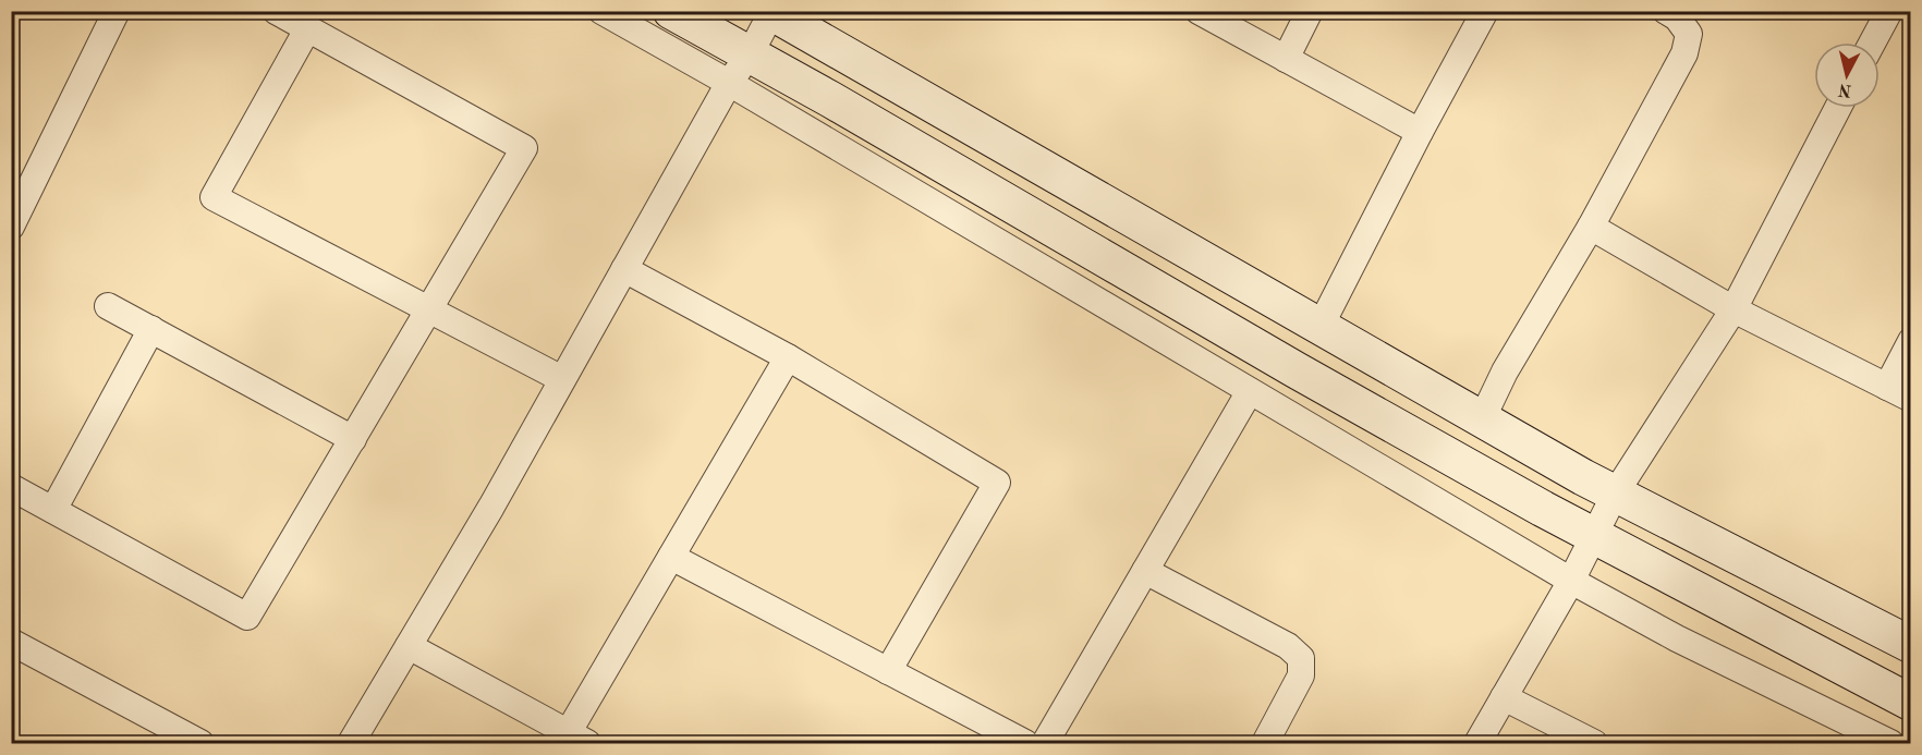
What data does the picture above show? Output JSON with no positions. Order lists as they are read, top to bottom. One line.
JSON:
{"north":"bottom"}
